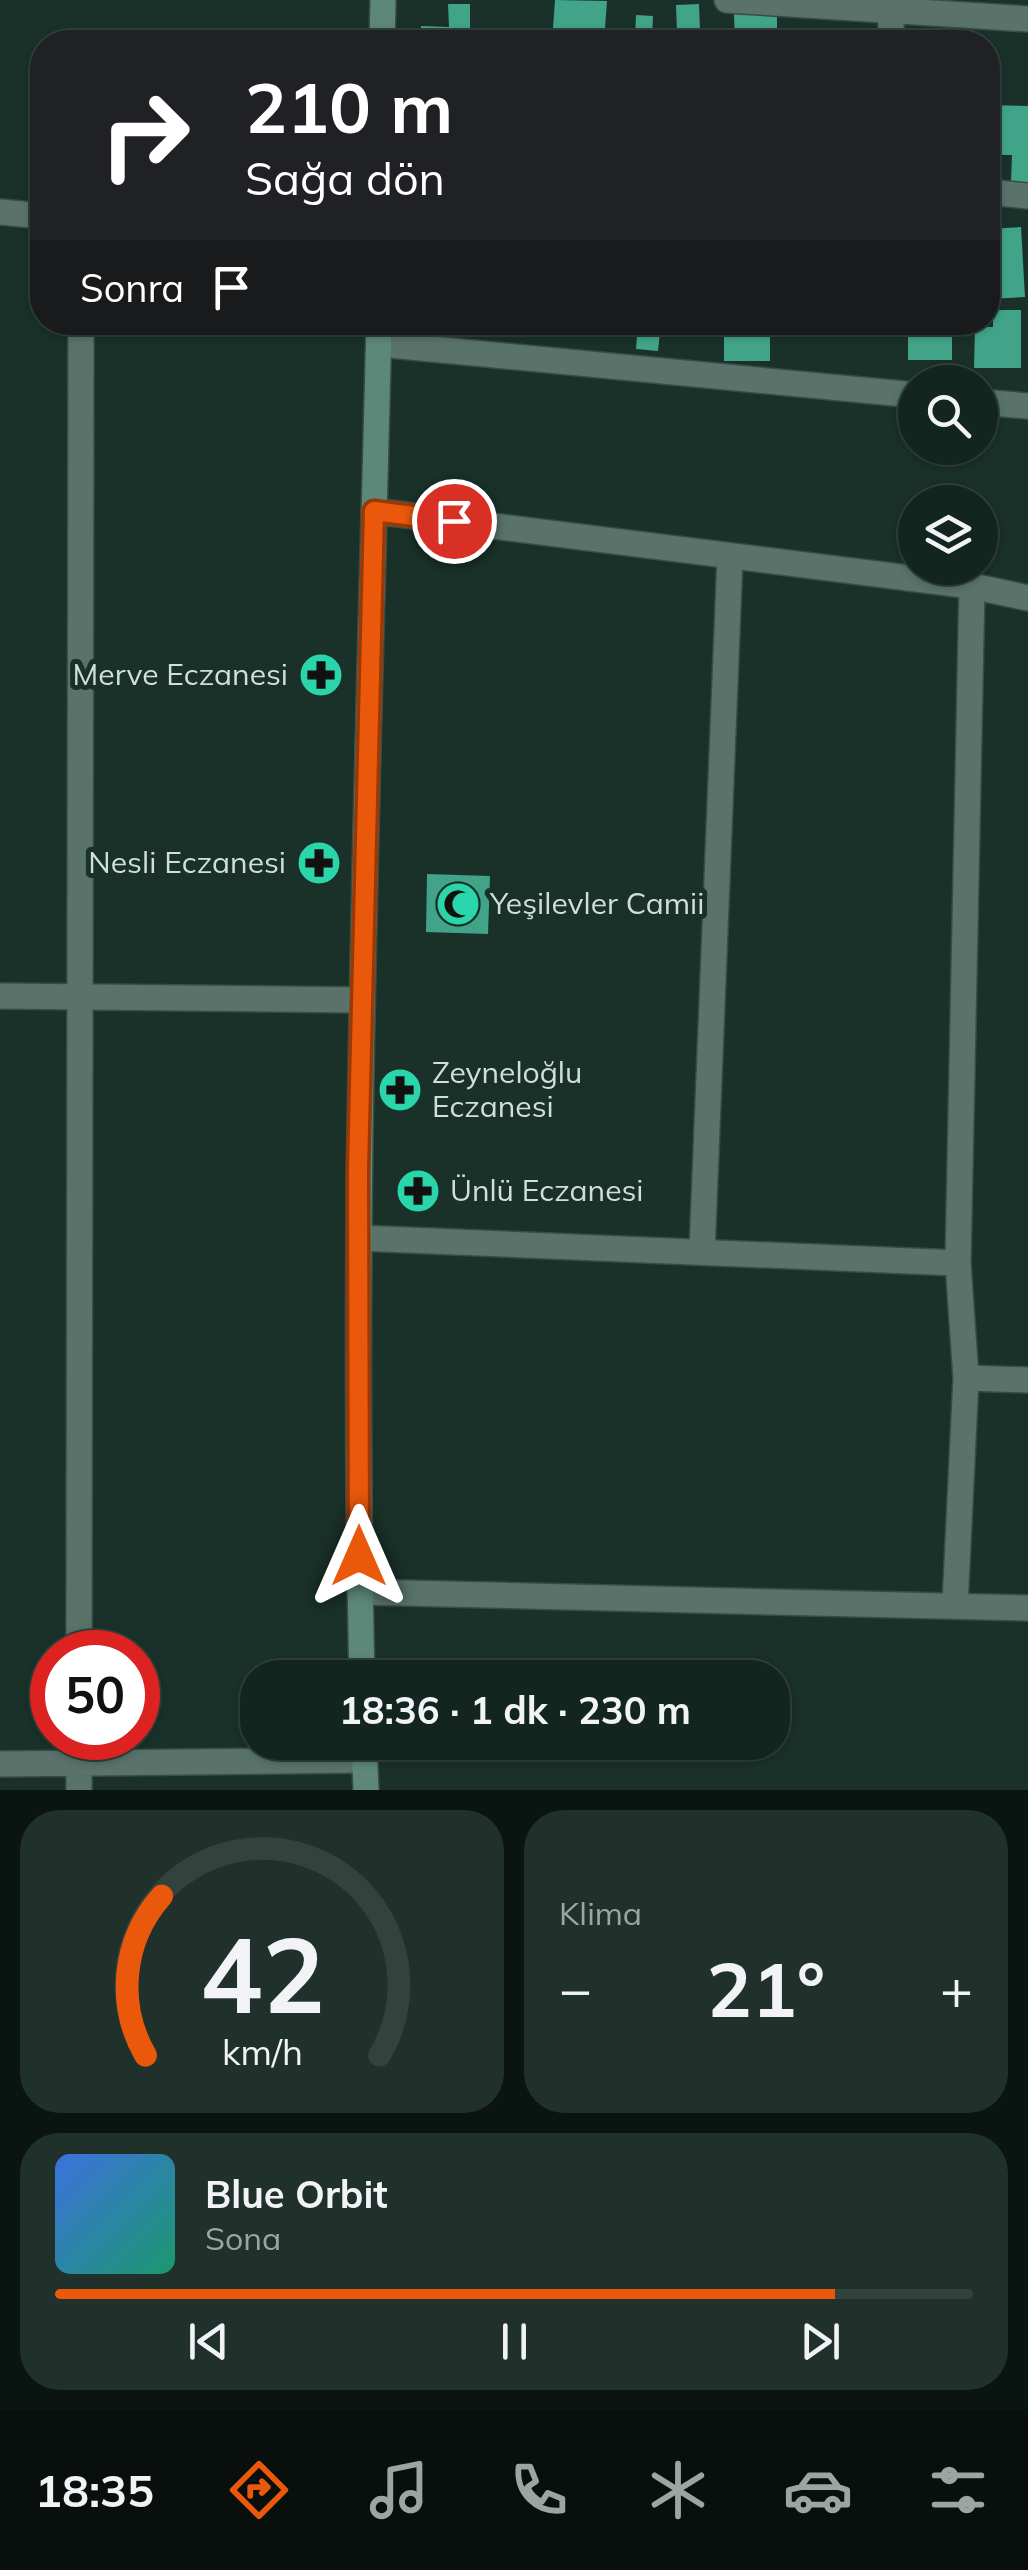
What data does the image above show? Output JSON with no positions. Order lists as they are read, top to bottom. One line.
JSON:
{"places":{"pharmacy":["Merve Eczanesi","Nesli Eczanesi","Zeyneloğlu Eczanesi","Ünlü Eczanesi"],"mosque":["Yeşilevler Camii"]},"page":{"turn":["210 m","Sağa dön"],"then":"Sonra","limit":"50","trip":"18:36 · 1 dk · 230 m","tile":"Klima","heat":["−","21°","+"],"song":["Blue Orbit","Sona"],"tabs":"18:35","gauge":["42","km/h"]}}
